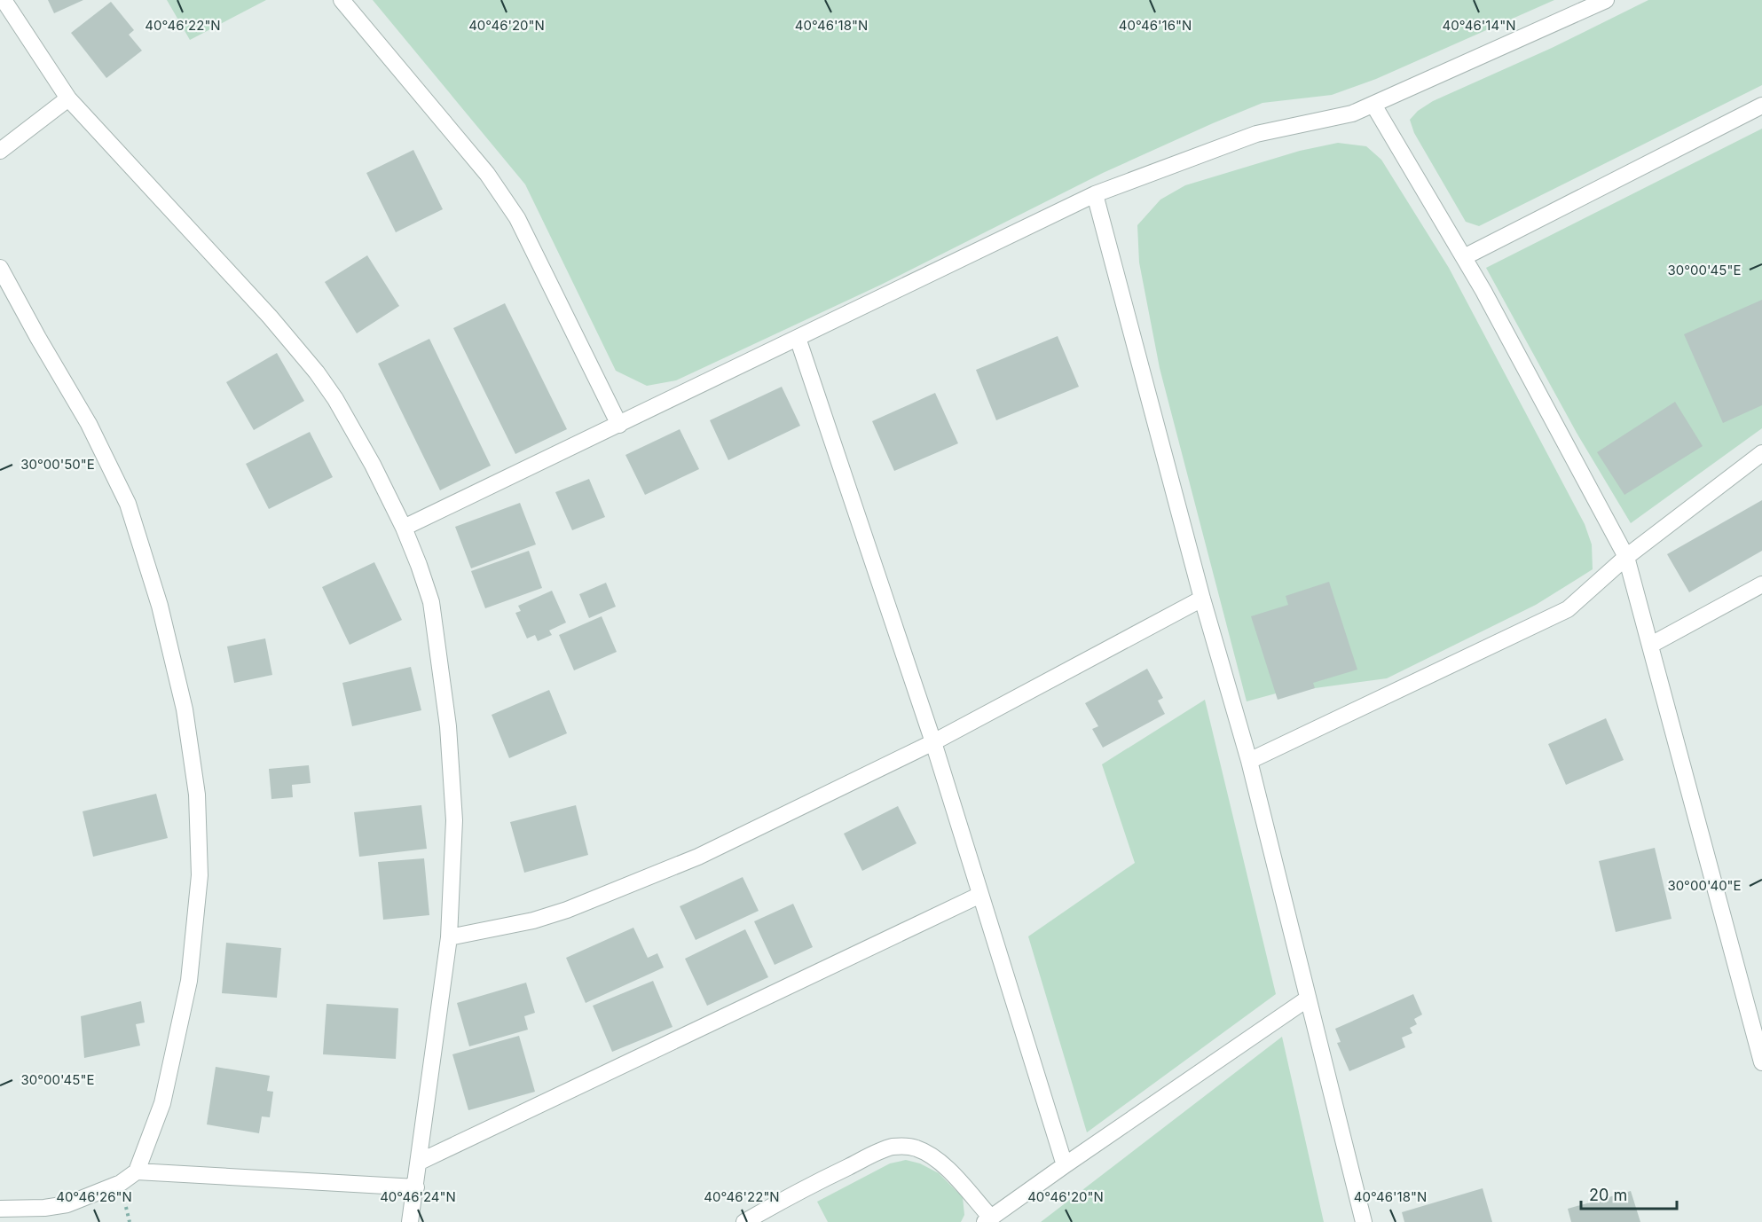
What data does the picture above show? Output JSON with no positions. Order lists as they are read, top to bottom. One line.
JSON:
{"scale_bar":"20 m","coordinates":["40°46'22\"N","40°46'20\"N","40°46'18\"N","40°46'14\"N","40°46'16\"N","30°00'45\"E","30°00'50\"E","30°00'40\"E","40°46'26\"N","40°46'24\"N"]}
